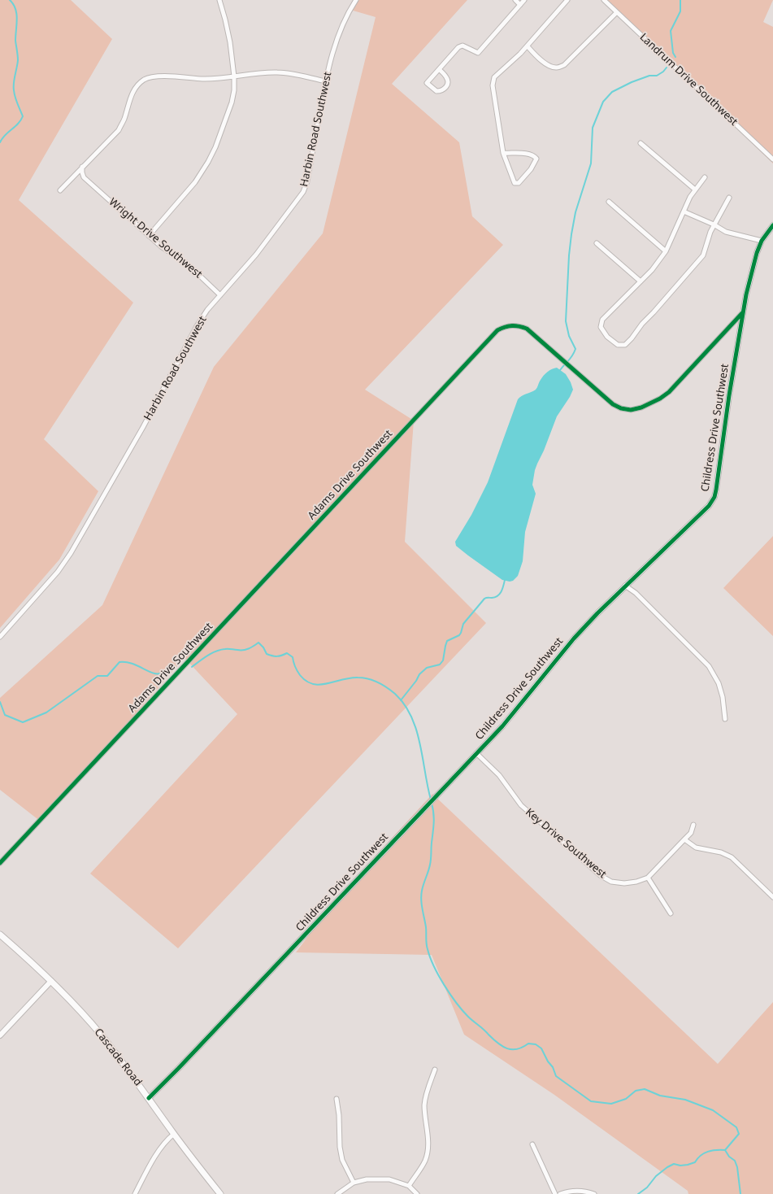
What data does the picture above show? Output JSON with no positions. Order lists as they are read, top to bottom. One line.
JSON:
{"streets":{"main road":["Cascade Road"],"street":["Landrum Drive Southwest","Harbin Road Southwest","Wright Drive Southwest","Childress Drive Southwest","Adams Drive Southwest","Key Drive Southwest"]},"crossings":[["Harbin Road Southwest","Wright Drive Southwest"],["Childress Drive Southwest","Adams Drive Southwest"],["Childress Drive Southwest","Key Drive Southwest"],["Childress Drive Southwest","Cascade Road"]]}
